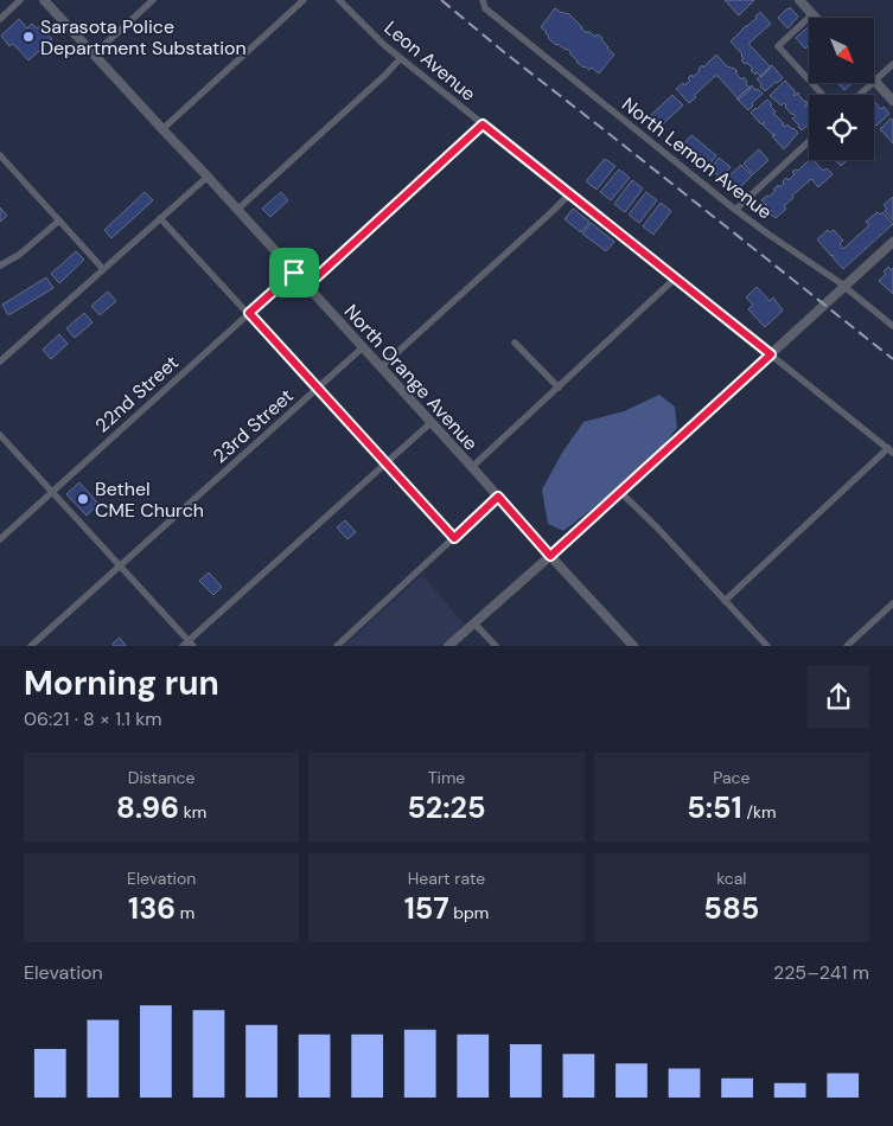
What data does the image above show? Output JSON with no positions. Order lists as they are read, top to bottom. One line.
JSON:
{"streets":{"street":["Leon Avenue","North Lemon Avenue","North Orange Avenue","22nd Street","23rd Street"]},"crossings":[["North Orange Avenue","22nd Street"],["North Orange Avenue","23rd Street"]],"places":["Sarasota Police Department Substation","Bethel CME Church"],"north":"bottom right","page":{"heading":["Morning run","06:21 · 8 × 1.1 km"],"stats":[["Distance","8.96 km"],["Time","52:25"],["Pace","5:51 /km"],["Elevation","136 m"],["Heart rate","157 bpm"],["kcal","585"]],"chart":["Elevation","225–241 m"]}}
